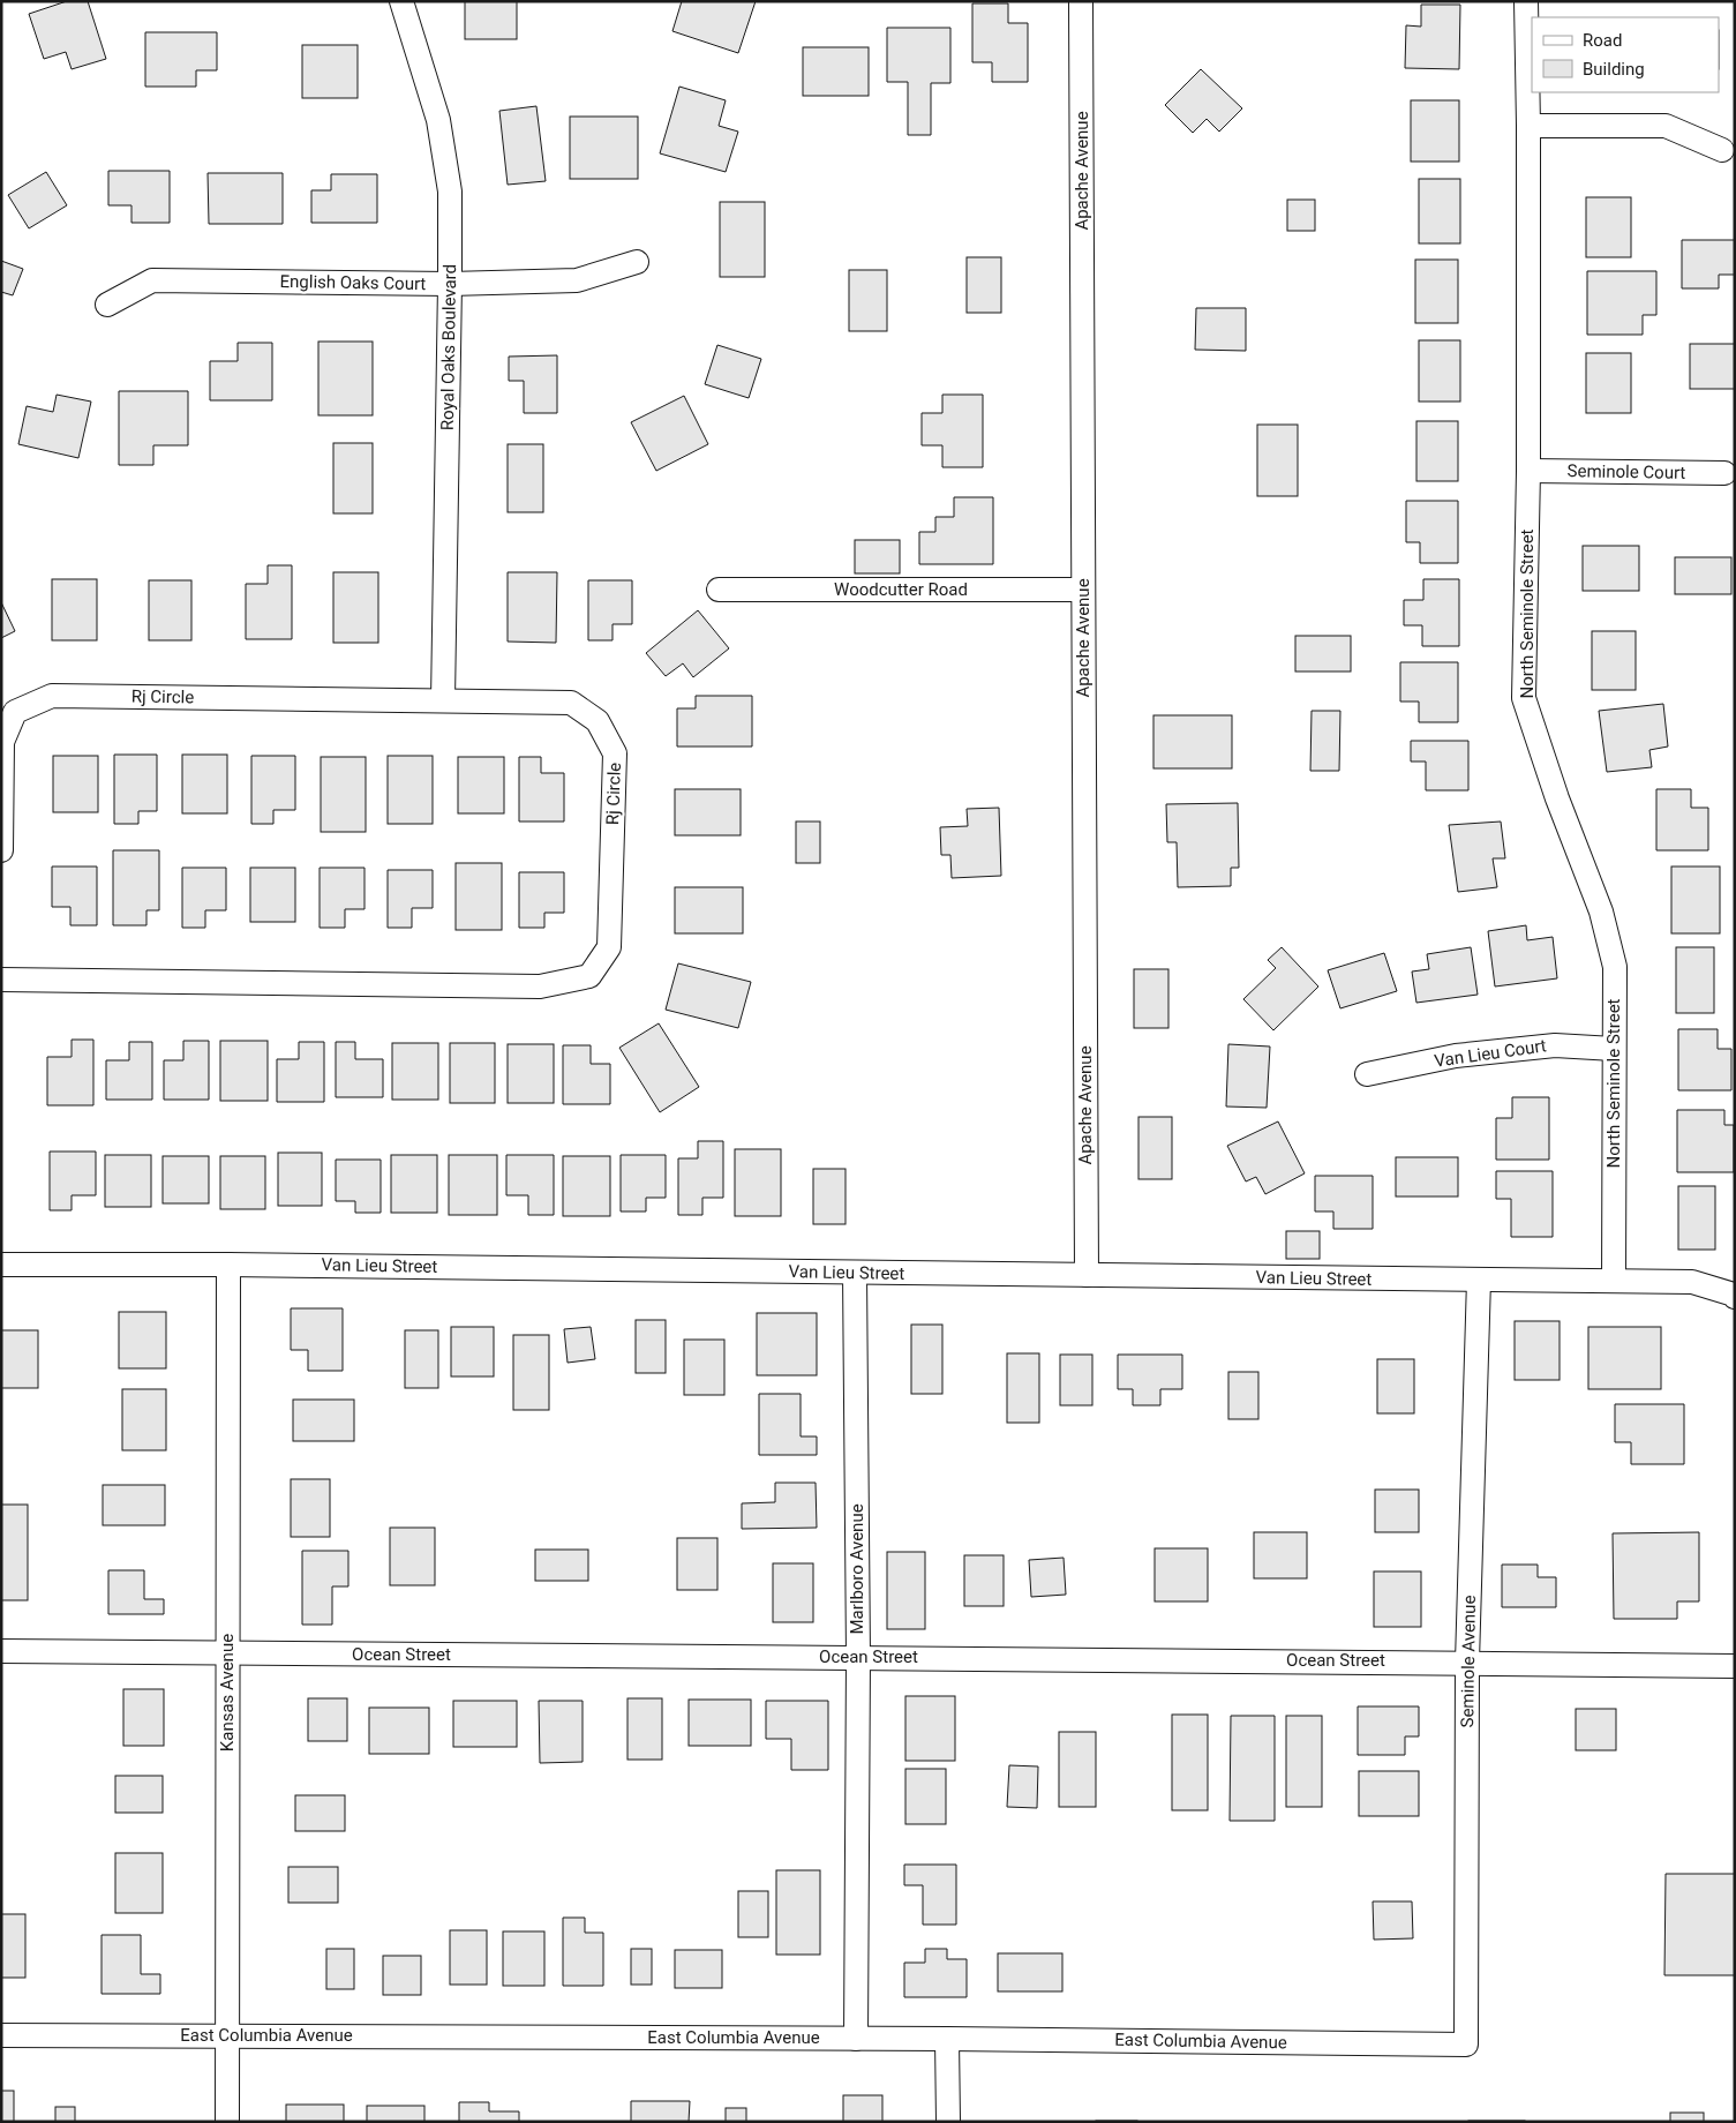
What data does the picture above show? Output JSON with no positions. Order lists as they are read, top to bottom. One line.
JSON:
{"streets":{"street":["Apache Avenue","English Oaks Court","Royal Oaks Boulevard","Seminole Court","Woodcutter Road","North Seminole Street","Rj Circle","Van Lieu Court","Van Lieu Street","Marlboro Avenue","Ocean Street","Seminole Avenue","Kansas Avenue","East Columbia Avenue"]},"crossings":[["Apache Avenue","Woodcutter Road"],["Apache Avenue","Van Lieu Street"],["English Oaks Court","Royal Oaks Boulevard"],["Royal Oaks Boulevard","Rj Circle"],["Seminole Court","North Seminole Street"],["North Seminole Street","Van Lieu Court"],["North Seminole Street","Van Lieu Street"],["Van Lieu Street","Marlboro Avenue"],["Van Lieu Street","Seminole Avenue"],["Van Lieu Street","Kansas Avenue"],["Marlboro Avenue","Ocean Street"],["Marlboro Avenue","East Columbia Avenue"],["Ocean Street","Seminole Avenue"],["Ocean Street","Kansas Avenue"],["Seminole Avenue","East Columbia Avenue"],["Kansas Avenue","East Columbia Avenue"]],"legend":["Road","Building"]}
